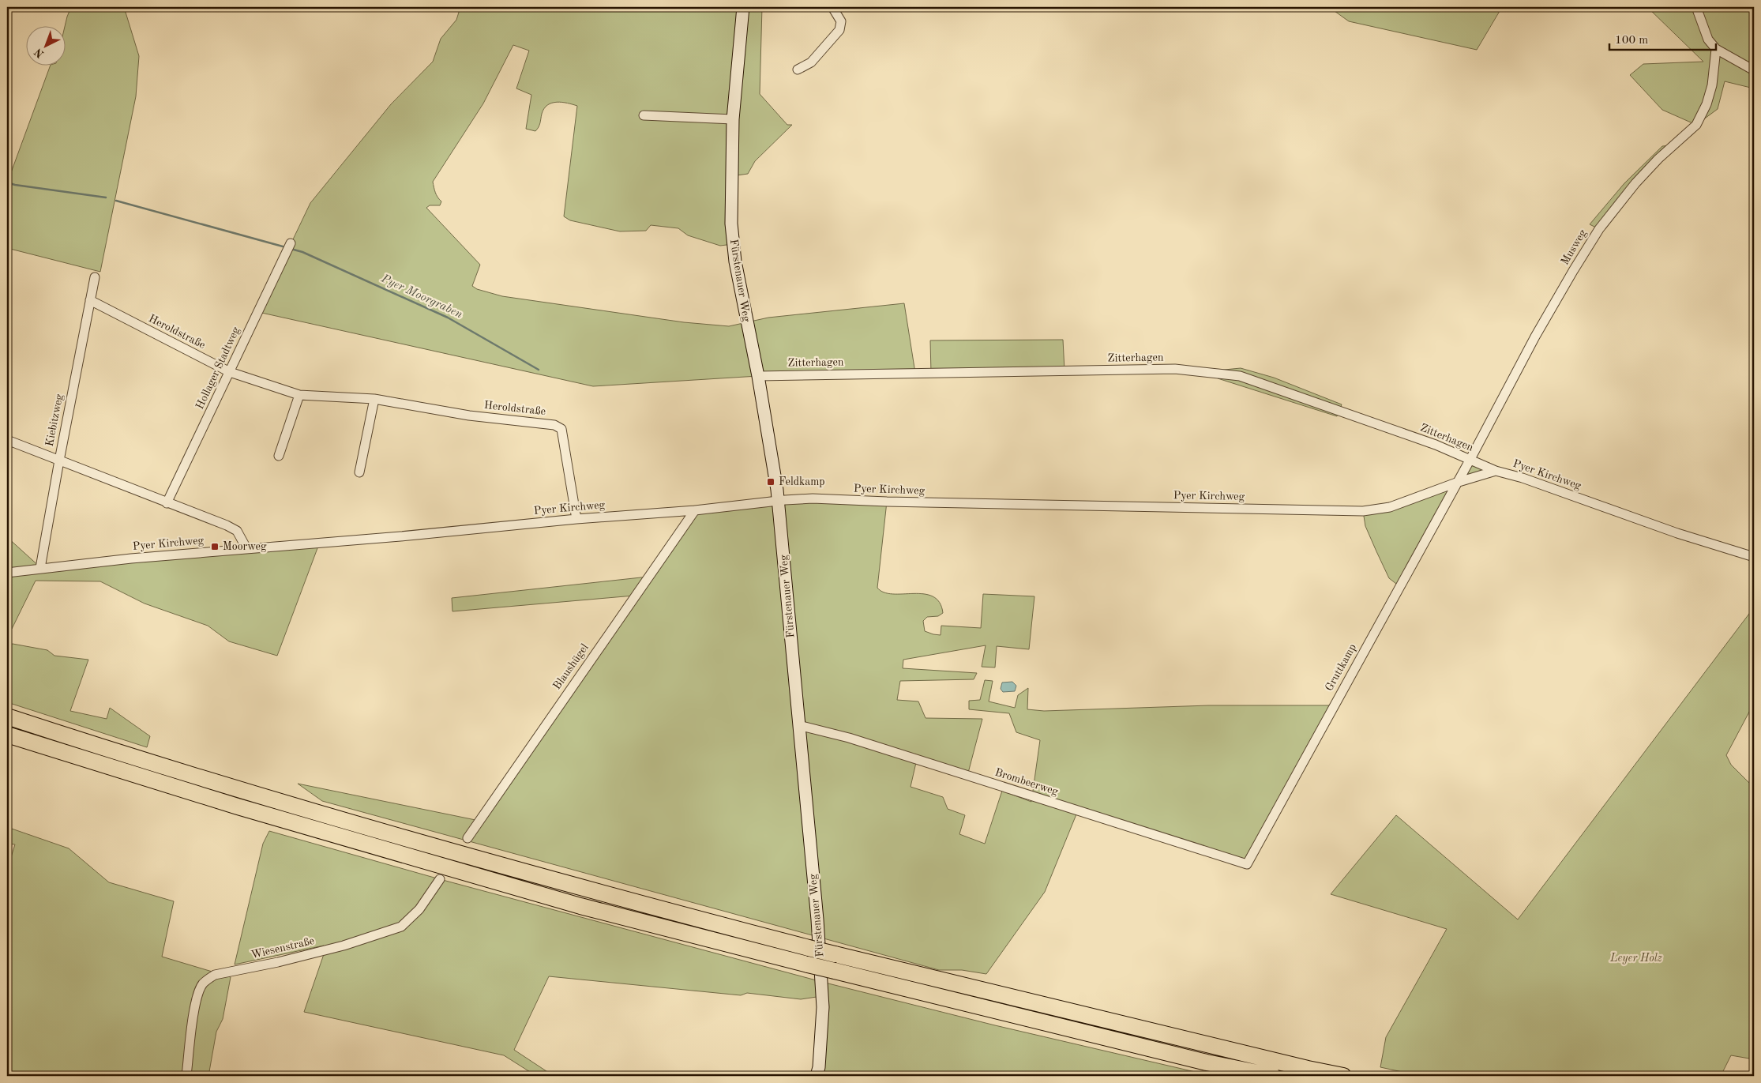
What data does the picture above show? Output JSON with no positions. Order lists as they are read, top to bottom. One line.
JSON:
{"streets":{"street":["Musweg","Fürstenauer Weg","Heroldstraße","Zitterhagen","Hollager Stadtweg","Kiebitzweg","Pyer Kirchweg","Blaushügel","Gruttkamp","Brombeerweg","Wiesenstraße"]},"crossings":[["Musweg","Zitterhagen"],["Musweg","Pyer Kirchweg"],["Musweg","Gruttkamp"],["Fürstenauer Weg","Zitterhagen"],["Fürstenauer Weg","Pyer Kirchweg"],["Fürstenauer Weg","Brombeerweg"],["Heroldstraße","Hollager Stadtweg"],["Heroldstraße","Kiebitzweg"],["Heroldstraße","Pyer Kirchweg"],["Zitterhagen","Pyer Kirchweg"],["Kiebitzweg","Pyer Kirchweg"],["Pyer Kirchweg","Blaushügel"],["Pyer Kirchweg","Gruttkamp"],["Gruttkamp","Brombeerweg"]],"water":["Pyer Moorgraben"],"parks":["Leyer Holz"],"places":{"transit":["Feldkamp","Moorweg"]},"scale_bar":"100 m","north":"bottom left"}
